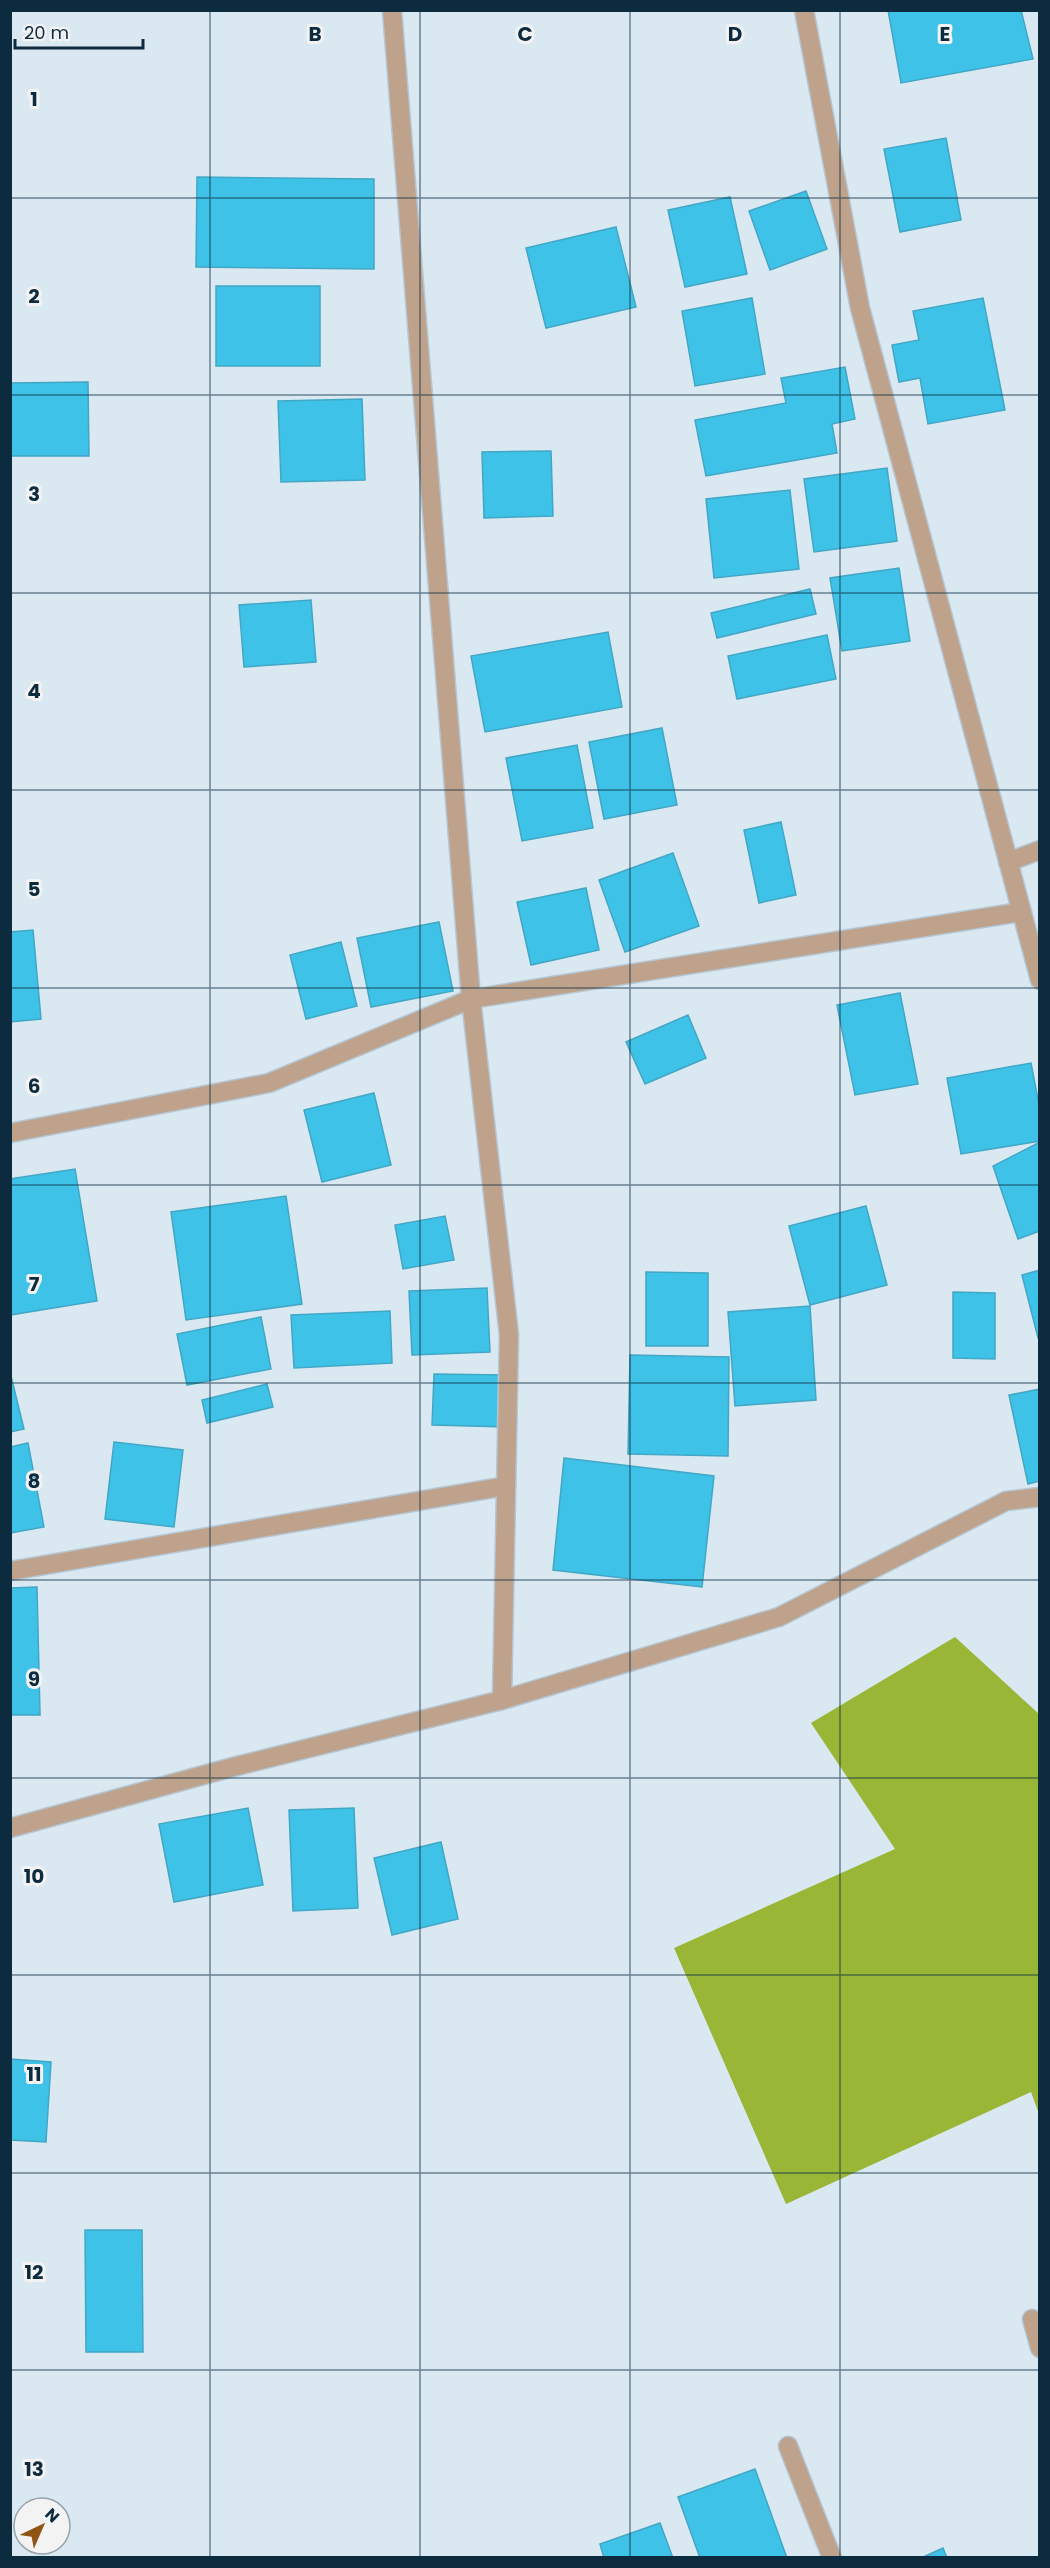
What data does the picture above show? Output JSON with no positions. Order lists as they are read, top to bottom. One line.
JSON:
{"scale_bar":"20 m","north":"top right","grid":{"columns":["B","C","D","E"],"rows":["1","2","3","4","5","6","7","8","9","10","11","12","13"]}}
